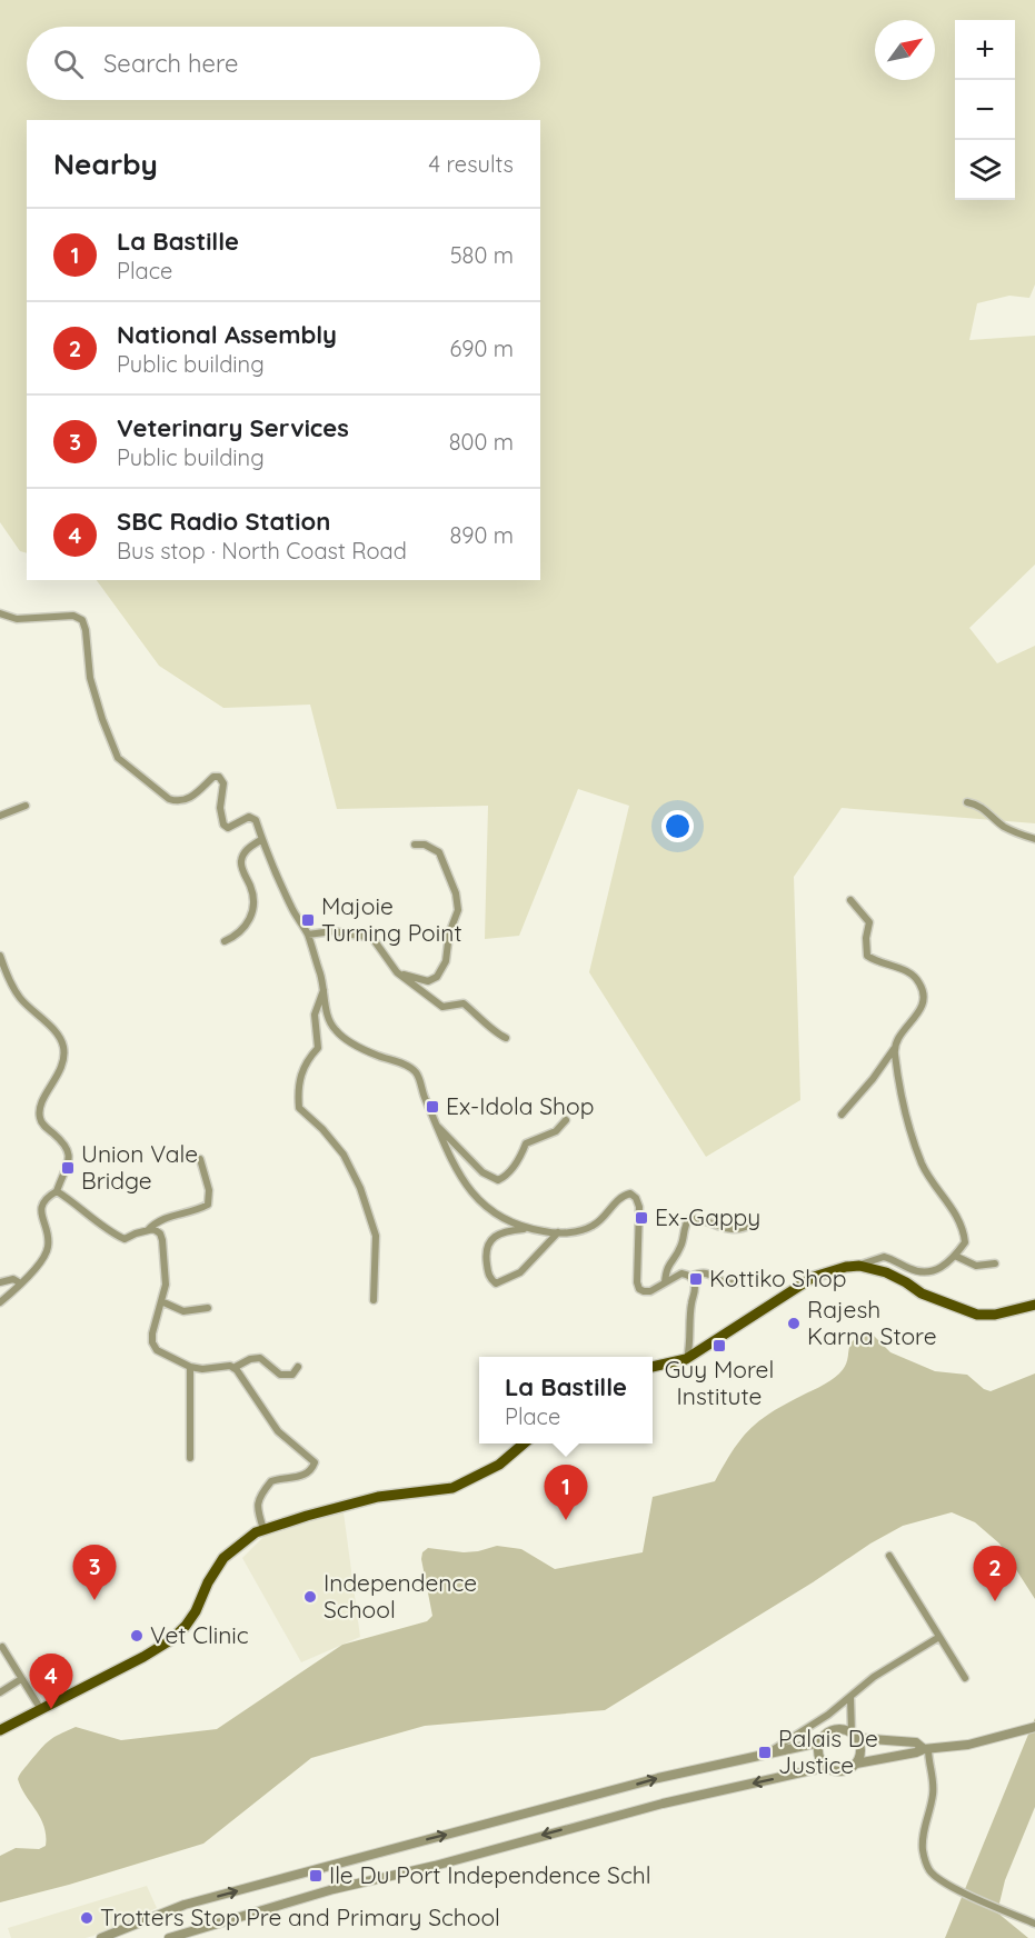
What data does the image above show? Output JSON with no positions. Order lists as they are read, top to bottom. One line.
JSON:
{"places":{"transit":["Majoie Turning Point","Ex-Idola Shop","Union Vale Bridge","Ex-Gappy","Kottiko Shop","Guy Morel Institute","Palais De Justice","Ile Du Port Independence Schl"],"other":["Rajesh Karna Store","Independence School","Vet Clinic","Trotters Stop Pre and Primary School"]},"north":"top right","page":{"map_buttons":["+","−"],"search":"Search here","heading":["Nearby","4 results"],"list":[{"mark":"1","name":"La Bastille","note":"Place","value":"580 m"},{"mark":"2","name":"National Assembly","note":"Public building","value":"690 m"},{"mark":"3","name":"Veterinary Services","note":"Public building","value":"800 m"},{"mark":"4","name":"SBC Radio Station","note":"Bus stop · North Coast Road","value":"890 m"}],"popup":["La Bastille","Place"],"pins":["1","3","2","4"]}}
